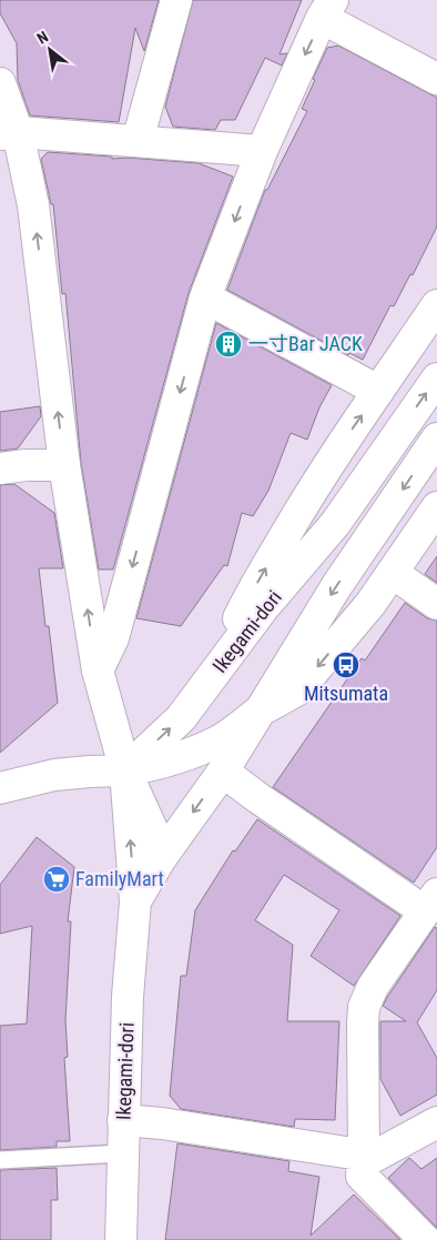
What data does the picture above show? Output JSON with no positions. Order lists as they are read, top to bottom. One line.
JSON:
{"streets":{"street":["Ikegami-dori"]},"places":{"building":["一寸Bar JACK"],"bus stop":["Mitsumata"],"supermarket":["FamilyMart"]},"north":"top left"}
